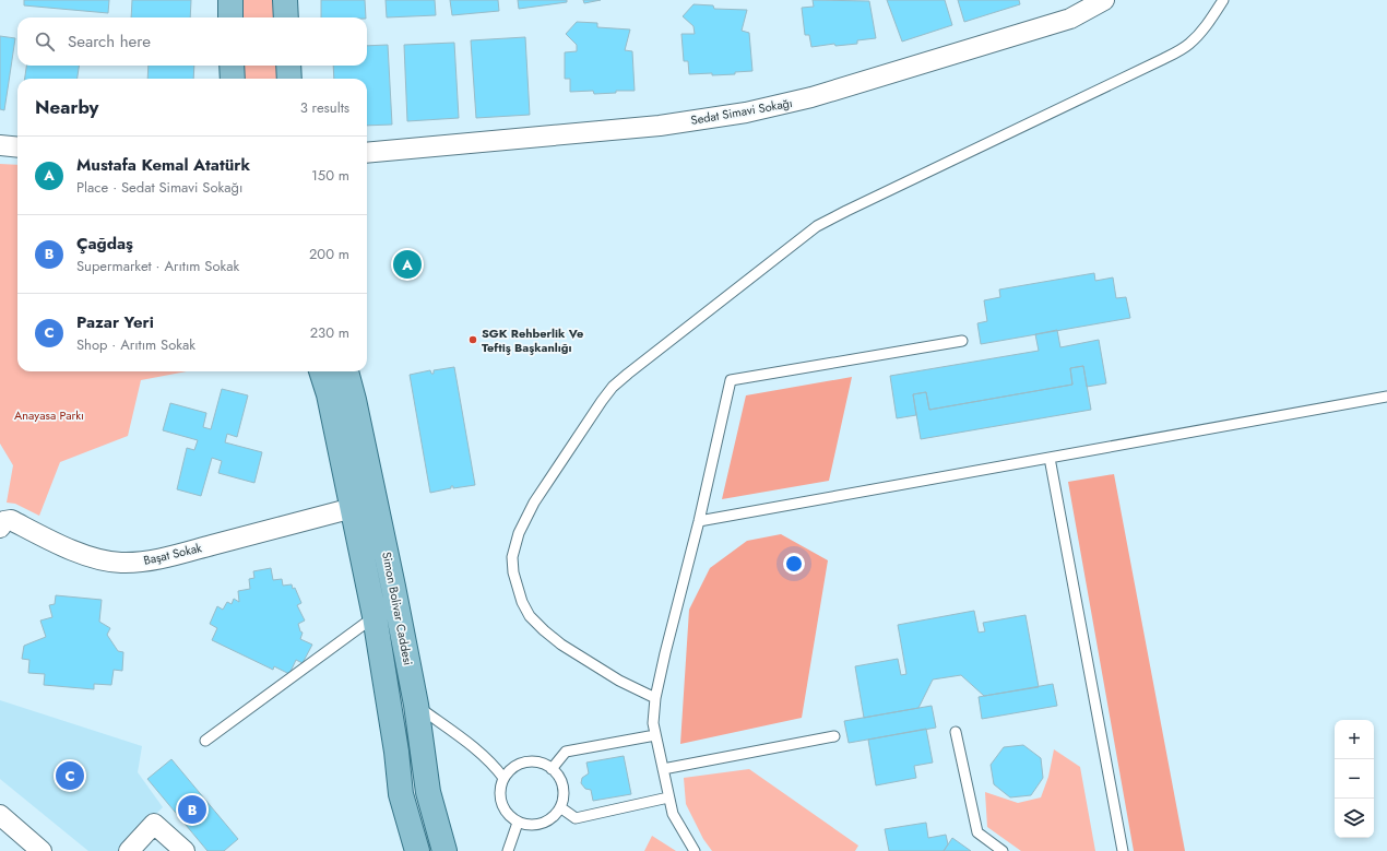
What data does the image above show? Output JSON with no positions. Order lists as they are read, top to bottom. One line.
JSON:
{"streets":{"main road":["Simon Bolivar Caddesi"],"street":["Sedat Simavi Sokağı","Başat Sokak"]},"crossings":[["Başat Sokak","Simon Bolivar Caddesi"]],"parks":["Anayasa Parkı"],"places":["SGK Rehberlik Ve Teftiş Başkanlığı"],"page":{"search":"Search here","heading":["Nearby","3 results"],"list":[{"mark":"A","name":"Mustafa Kemal Atatürk","note":"Place · Sedat Simavi Sokağı","value":"150 m"},{"mark":"B","name":"Çağdaş","note":"Supermarket · Arıtım Sokak","value":"200 m"},{"mark":"C","name":"Pazar Yeri","note":"Shop · Arıtım Sokak","value":"230 m"}],"pins":["A","C","B"],"map_buttons":["+","−"]}}
